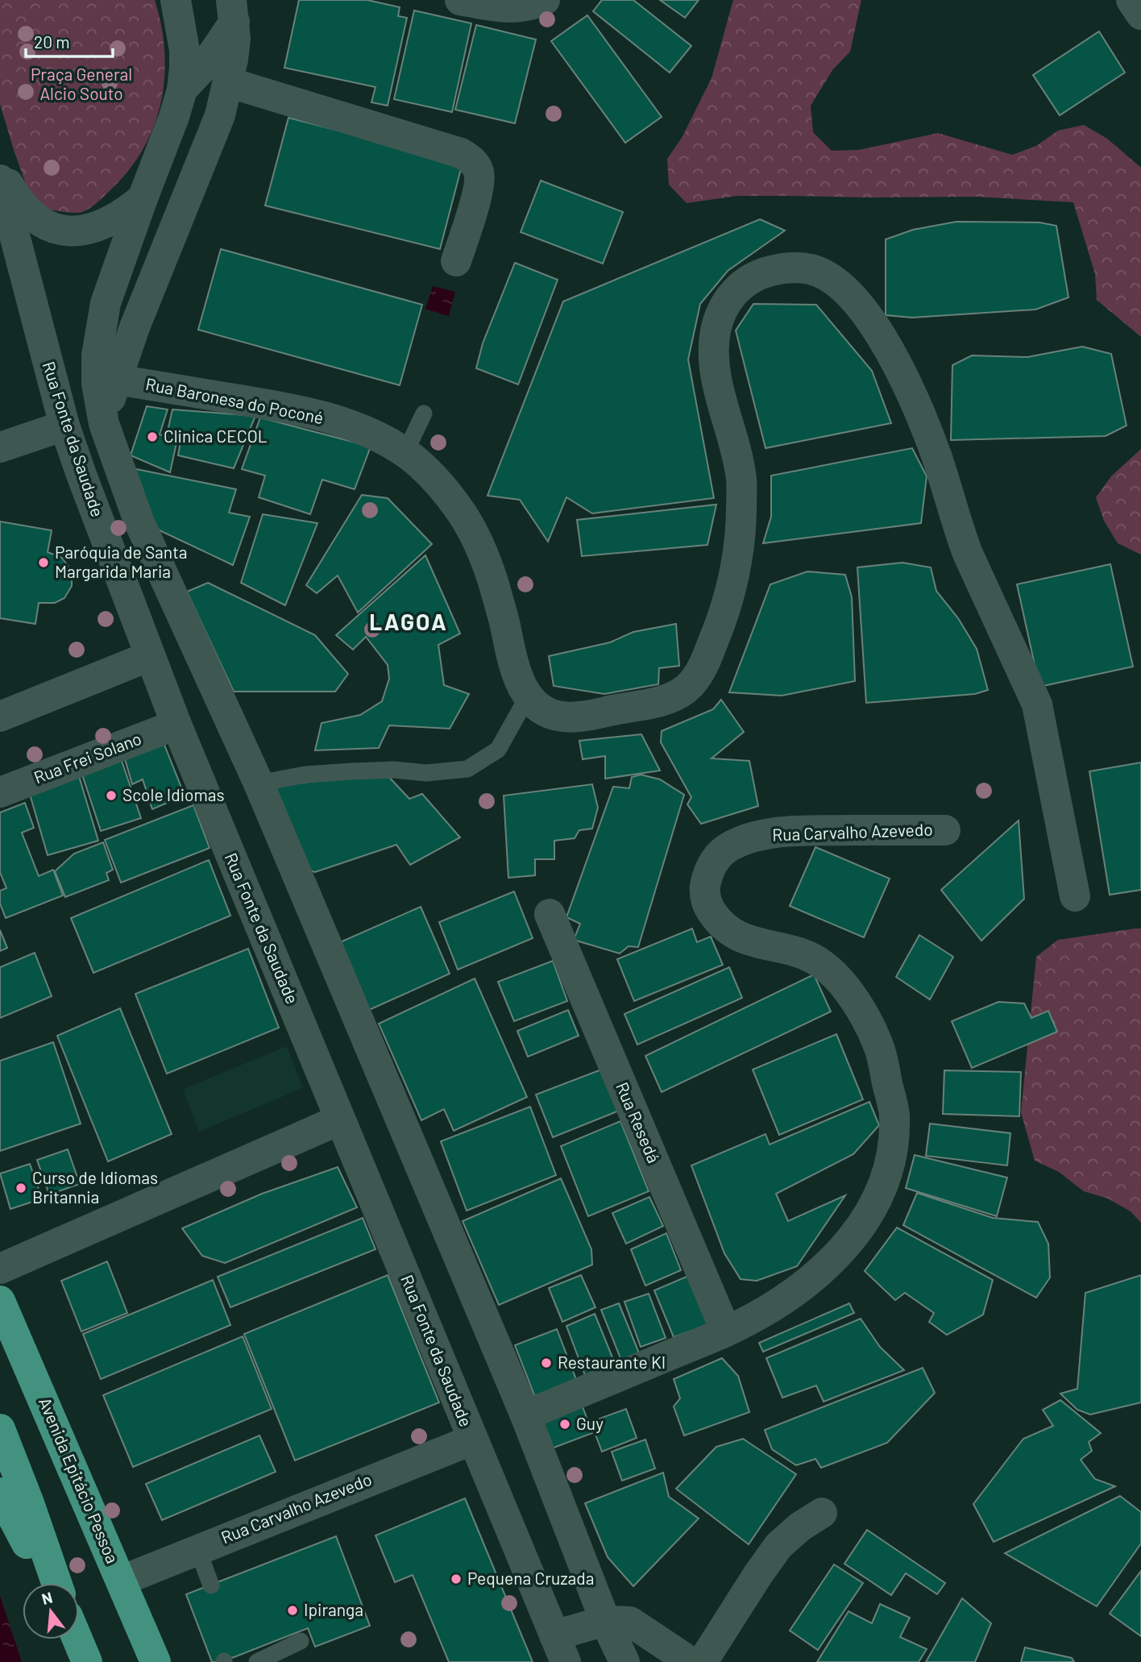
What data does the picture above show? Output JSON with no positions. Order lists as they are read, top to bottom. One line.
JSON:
{"streets":{"highway":["Avenida Epitácio Pessoa"],"street":["Rua Baronesa do Poconé","Rua Fonte da Saudade","Rua Frei Solano","Rua Carvalho Azevedo","Rua Resedá"]},"crossings":[["Rua Baronesa do Poconé","Rua Fonte da Saudade"],["Rua Fonte da Saudade","Rua Frei Solano"],["Rua Fonte da Saudade","Rua Carvalho Azevedo"],["Rua Carvalho Azevedo","Rua Resedá"],["Rua Carvalho Azevedo","Avenida Epitácio Pessoa"]],"districts":["LAGOA"],"parks":["Praça General Alcio Souto"],"places":["Clinica CECOL","Paróquia de Santa Margarida Maria","Scole Idiomas","Curso de Idiomas Britannia","Restaurante KI","Guy","Pequena Cruzada","Ipiranga"],"scale_bar":"20 m","north":"top"}
